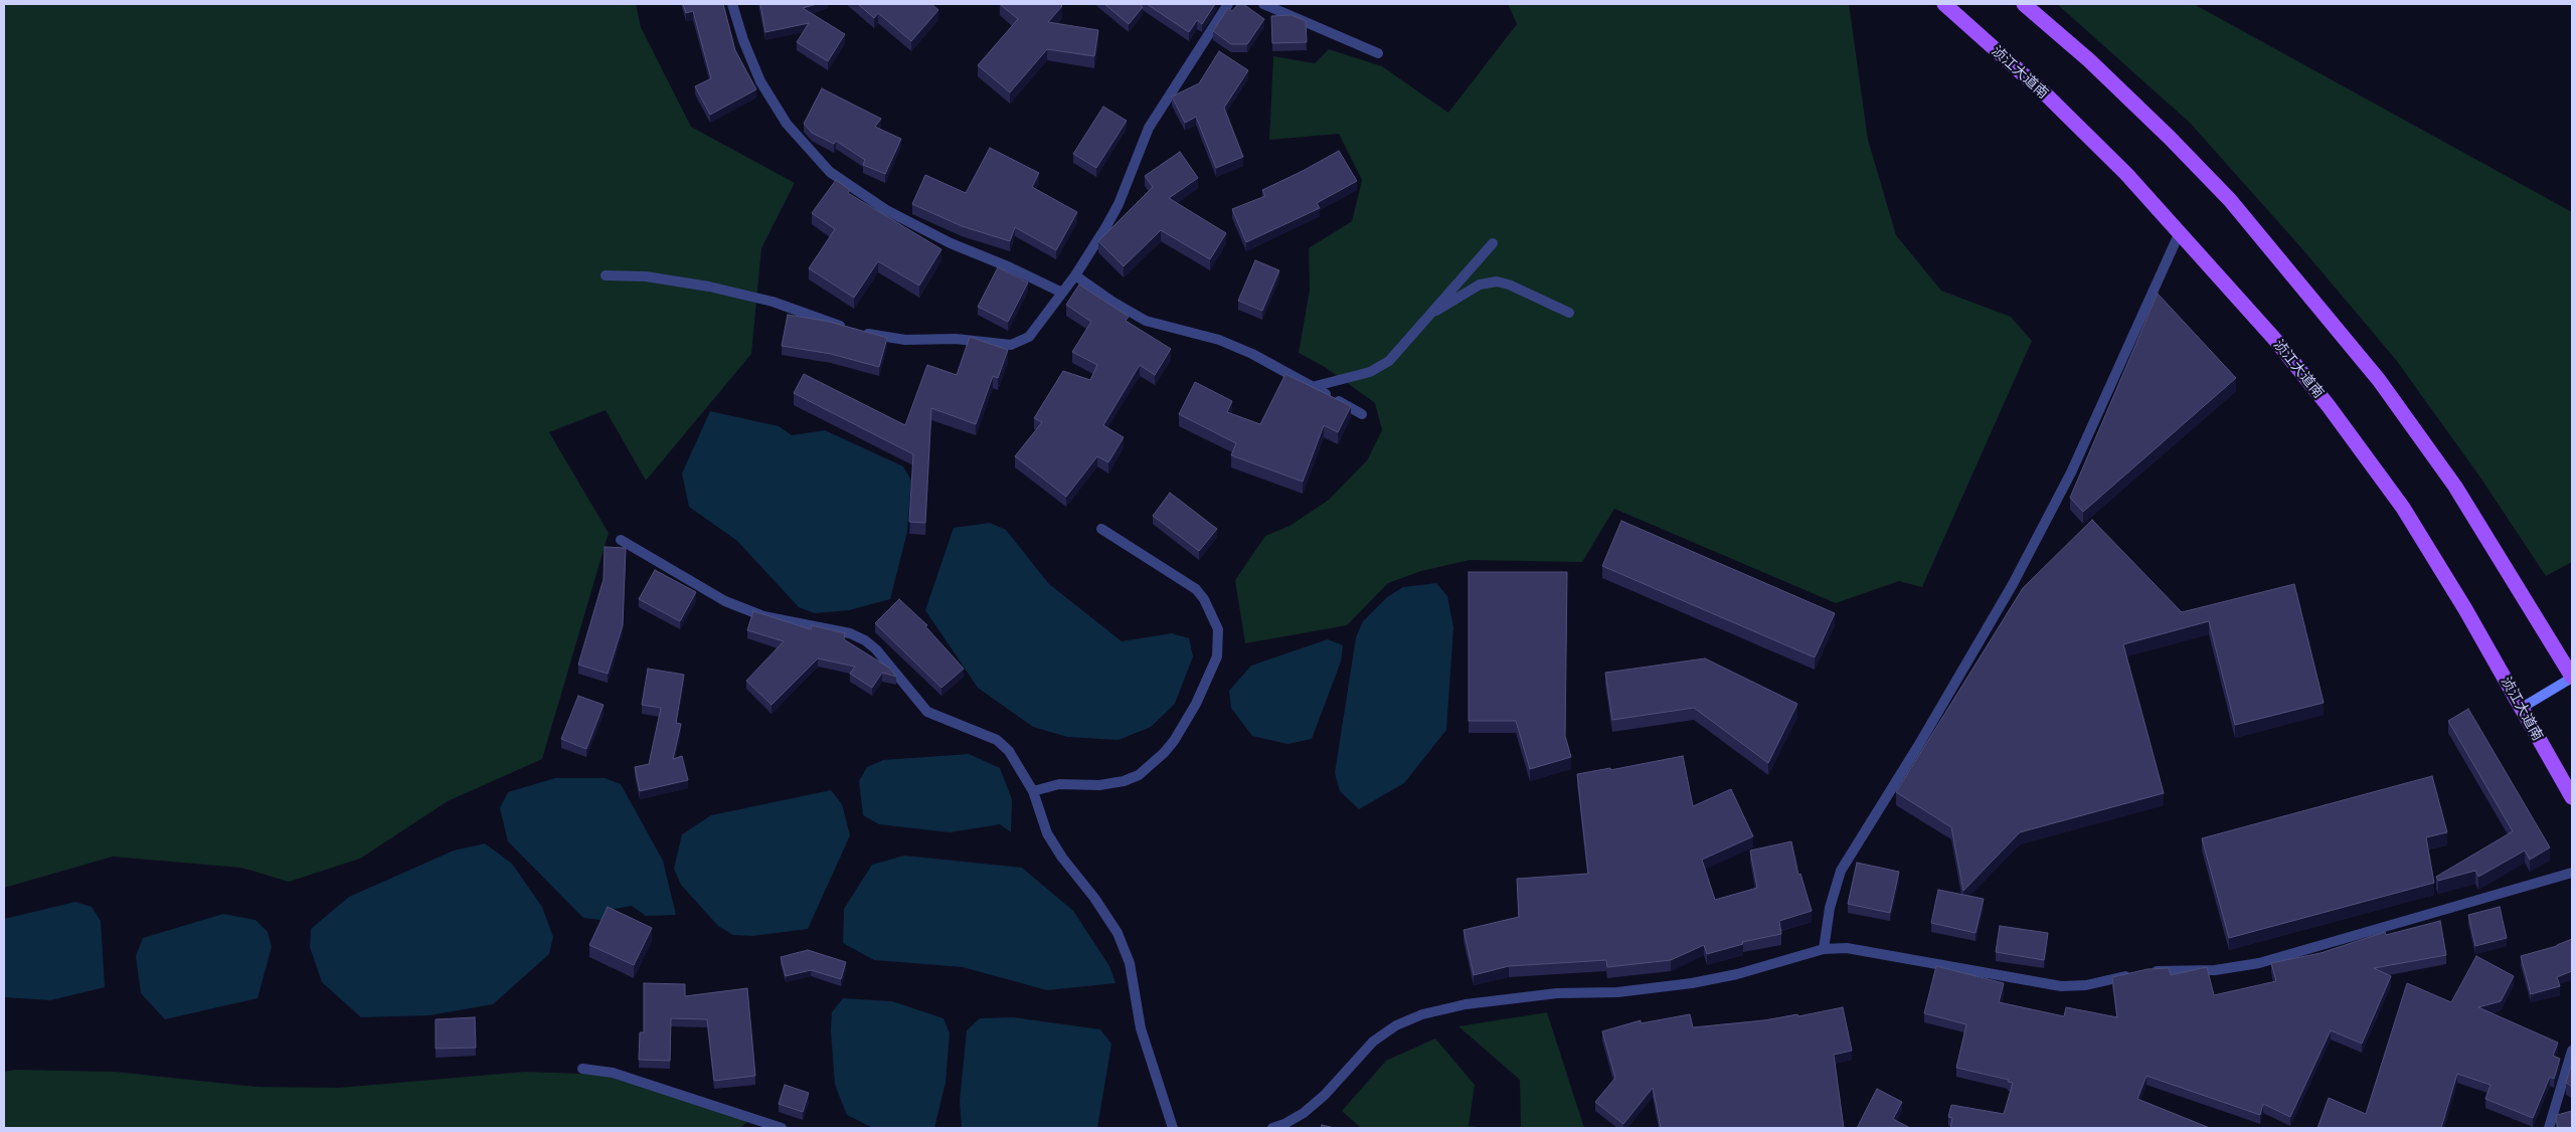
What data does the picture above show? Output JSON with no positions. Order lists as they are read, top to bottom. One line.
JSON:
{"streets":{"main road":["浈江大道南"]}}
